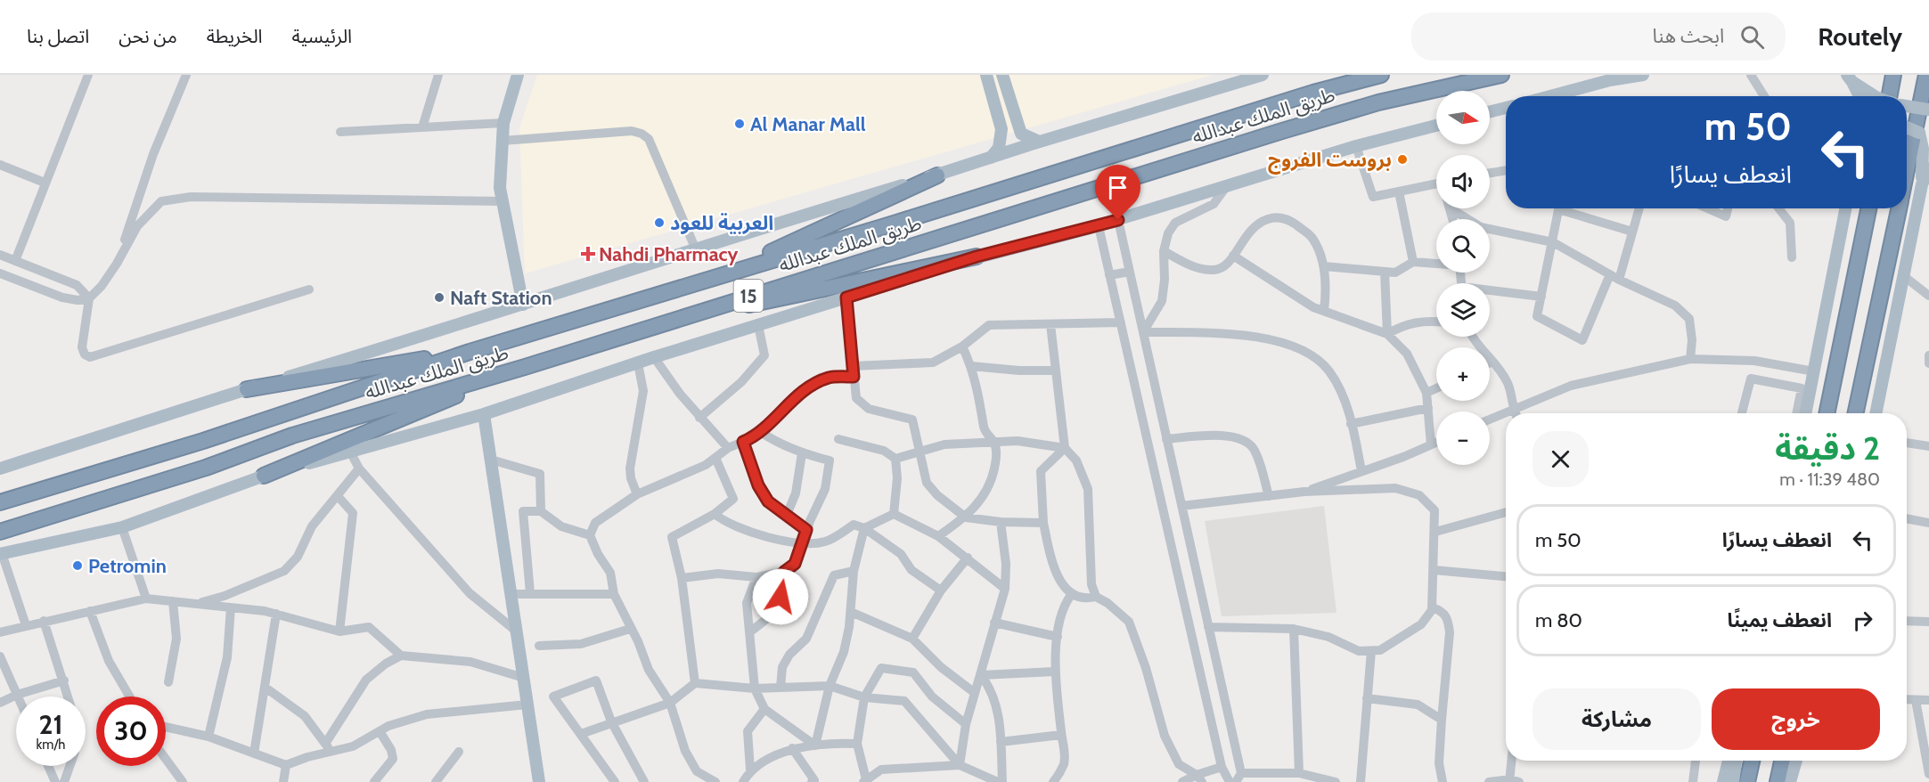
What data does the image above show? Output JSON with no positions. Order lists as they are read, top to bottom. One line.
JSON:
{"streets":{"highway":["طريق الملك عبدالله","15"]},"places":{"other":["Al Manar Mall","بروست الفروج","العربية للعود","Naft Station","Petromin"],"health":["Nahdi Pharmacy"]},"north":"right","page":{"header":"Routely","search":"ابحث هنا","nav":["الرئيسية","الخريطة","من نحن","اتصل بنا"],"map_buttons":["+","−"],"turn":["50 m","انعطف يسارًا"],"heading":["2 دقيقة","480 m · 11:39"],"list":[{"name":"انعطف يسارًا","value":"50 m"},{"name":"انعطف يمينًا","value":"80 m"}],"buttons":["خروج","مشاركة"],"speed":"21 km/h","limit":"30"}}
